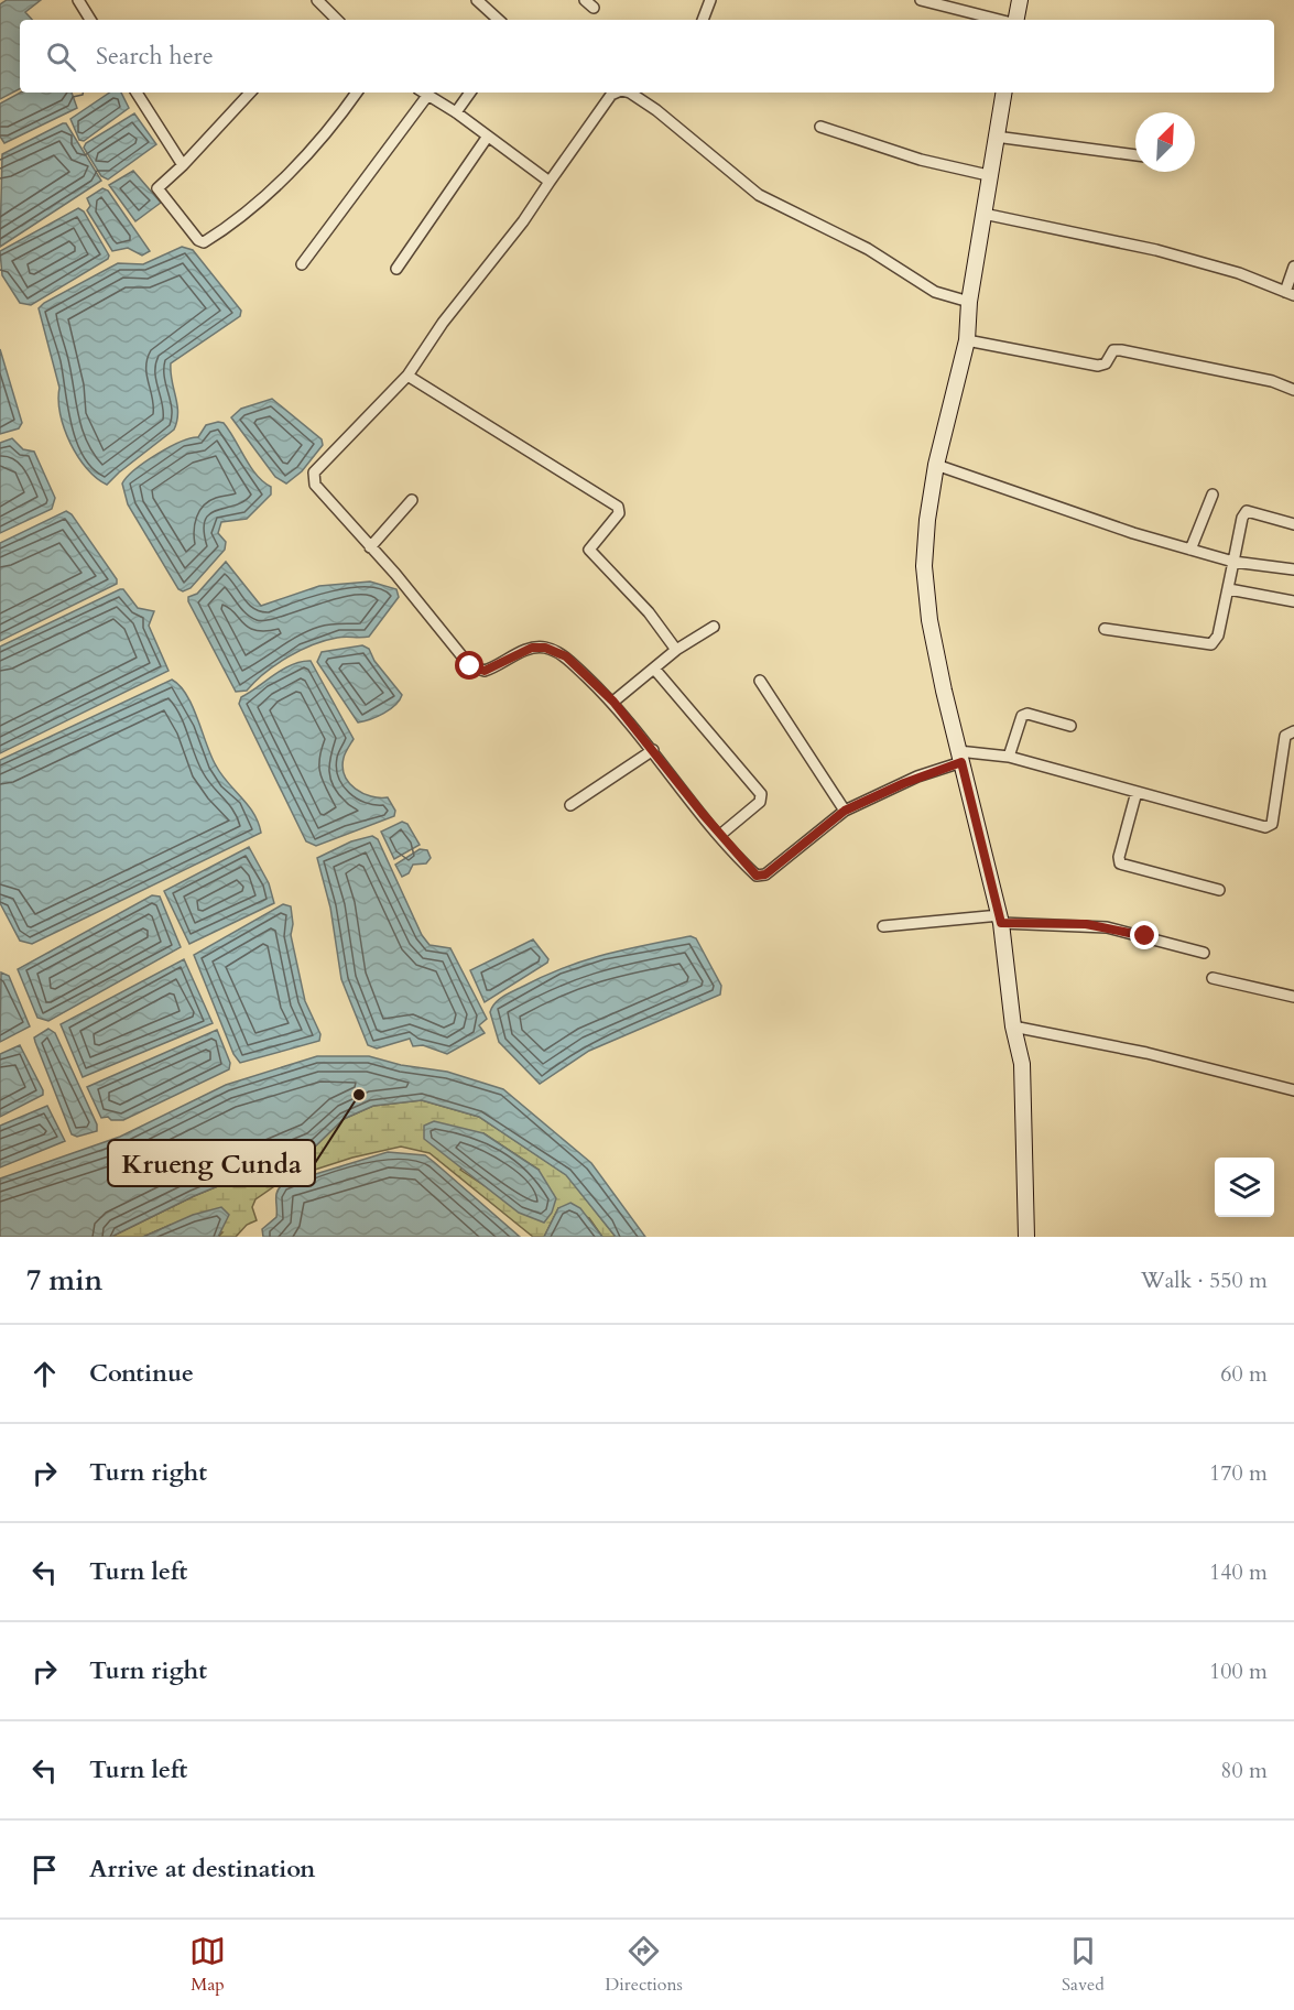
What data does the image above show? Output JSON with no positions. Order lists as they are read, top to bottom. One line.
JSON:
{"places":["Krueng Cunda"],"north":"top right","page":{"search":"Search here","heading":["7 min","Walk · 550 m"],"list":[["Continue","60 m"],["Turn right","170 m"],["Turn left","140 m"],["Turn right","100 m"],["Turn left","80 m"],"Arrive at destination"],"nav":["Map","Directions","Saved"]}}
